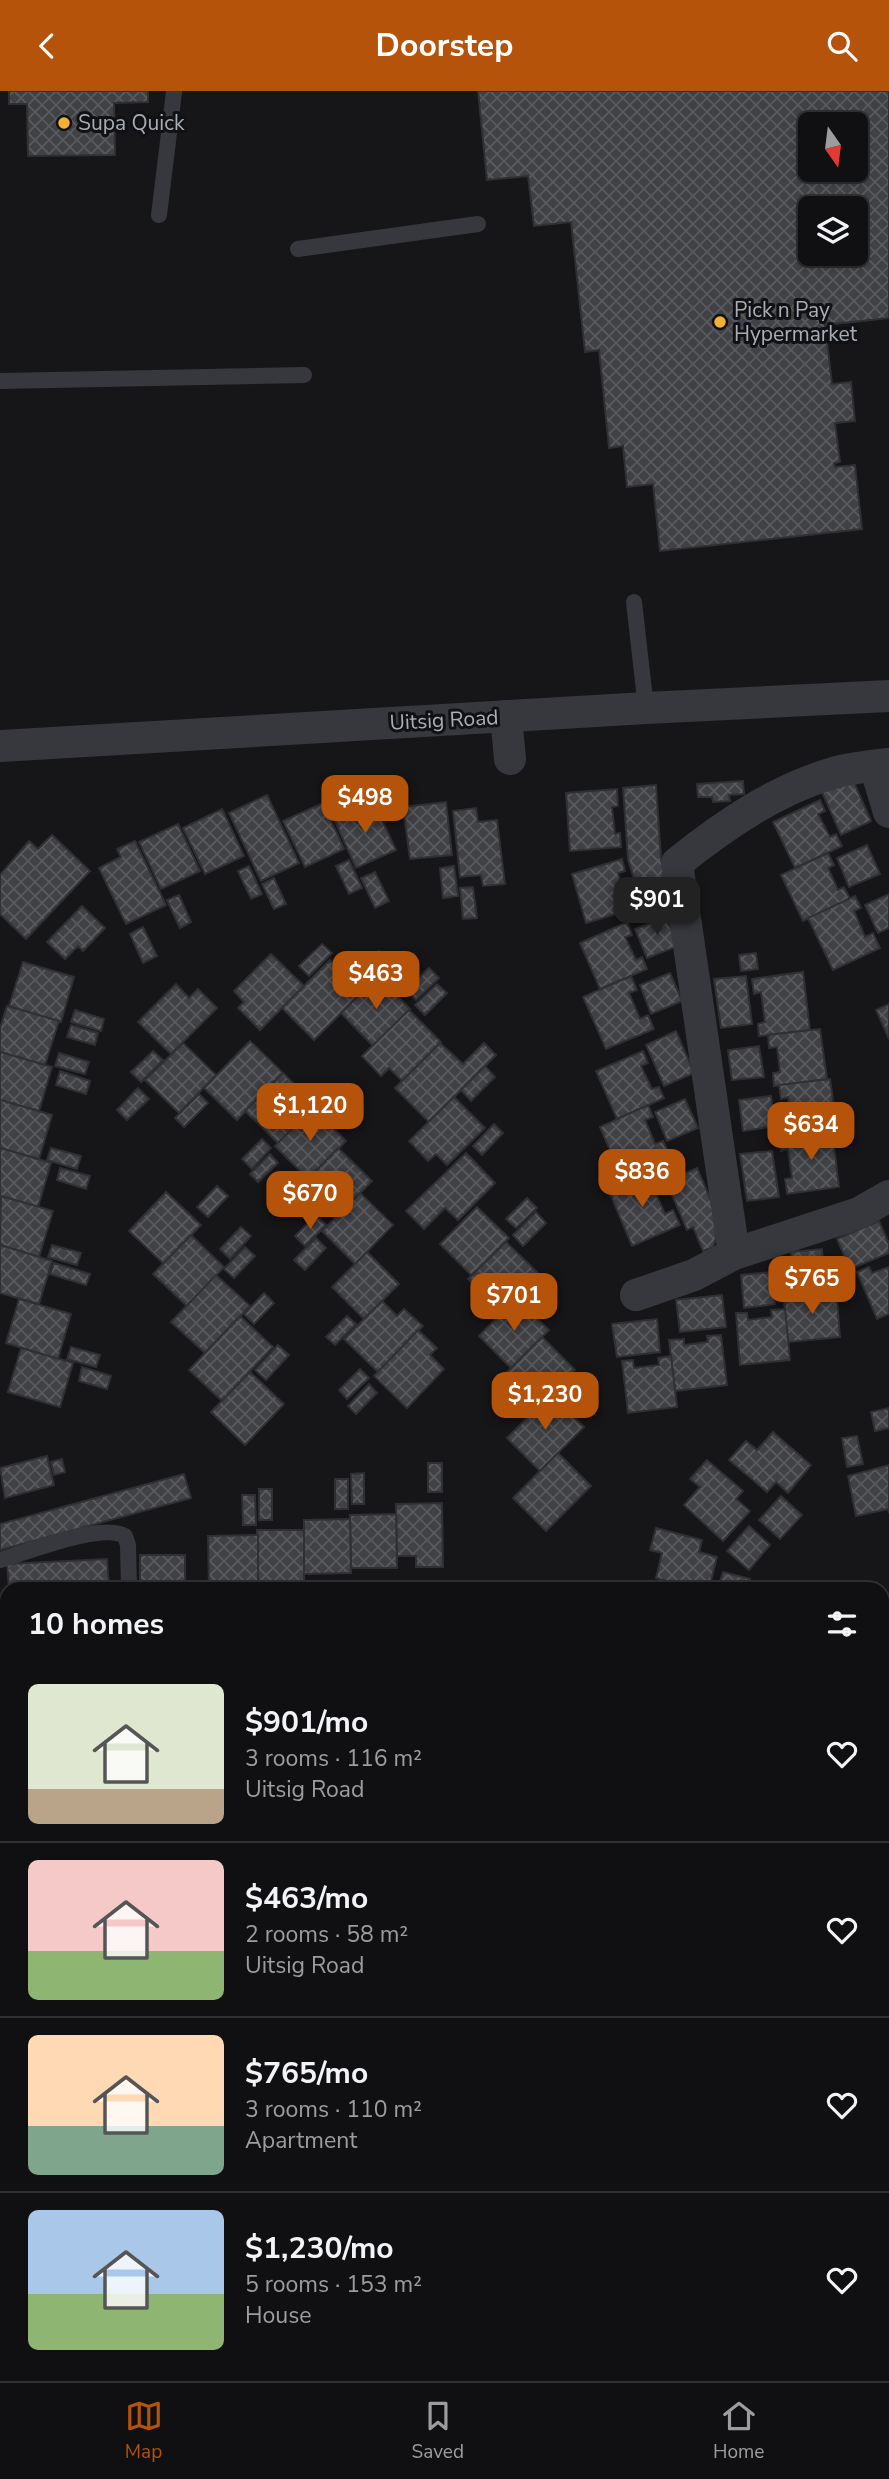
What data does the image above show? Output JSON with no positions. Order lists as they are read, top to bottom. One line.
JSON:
{"streets":{"street":["Uitsig Road"]},"places":["Supa Quick","Pick n Pay Hypermarket"],"north":"bottom","page":{"header":"Doorstep","price":["$498","$901","$463","$1,120","$634","$836","$670","$765","$701","$1,230"],"heading":"10 homes","list":[{"name":"$901/mo","note":"3 rooms · 116 m² · Uitsig Road"},{"name":"$463/mo","note":"2 rooms · 58 m² · Uitsig Road"},{"name":"$765/mo","note":"3 rooms · 110 m² · Apartment"},{"name":"$1,230/mo","note":"5 rooms · 153 m² · House"}],"tabs":["Map","Saved","Home"]}}
